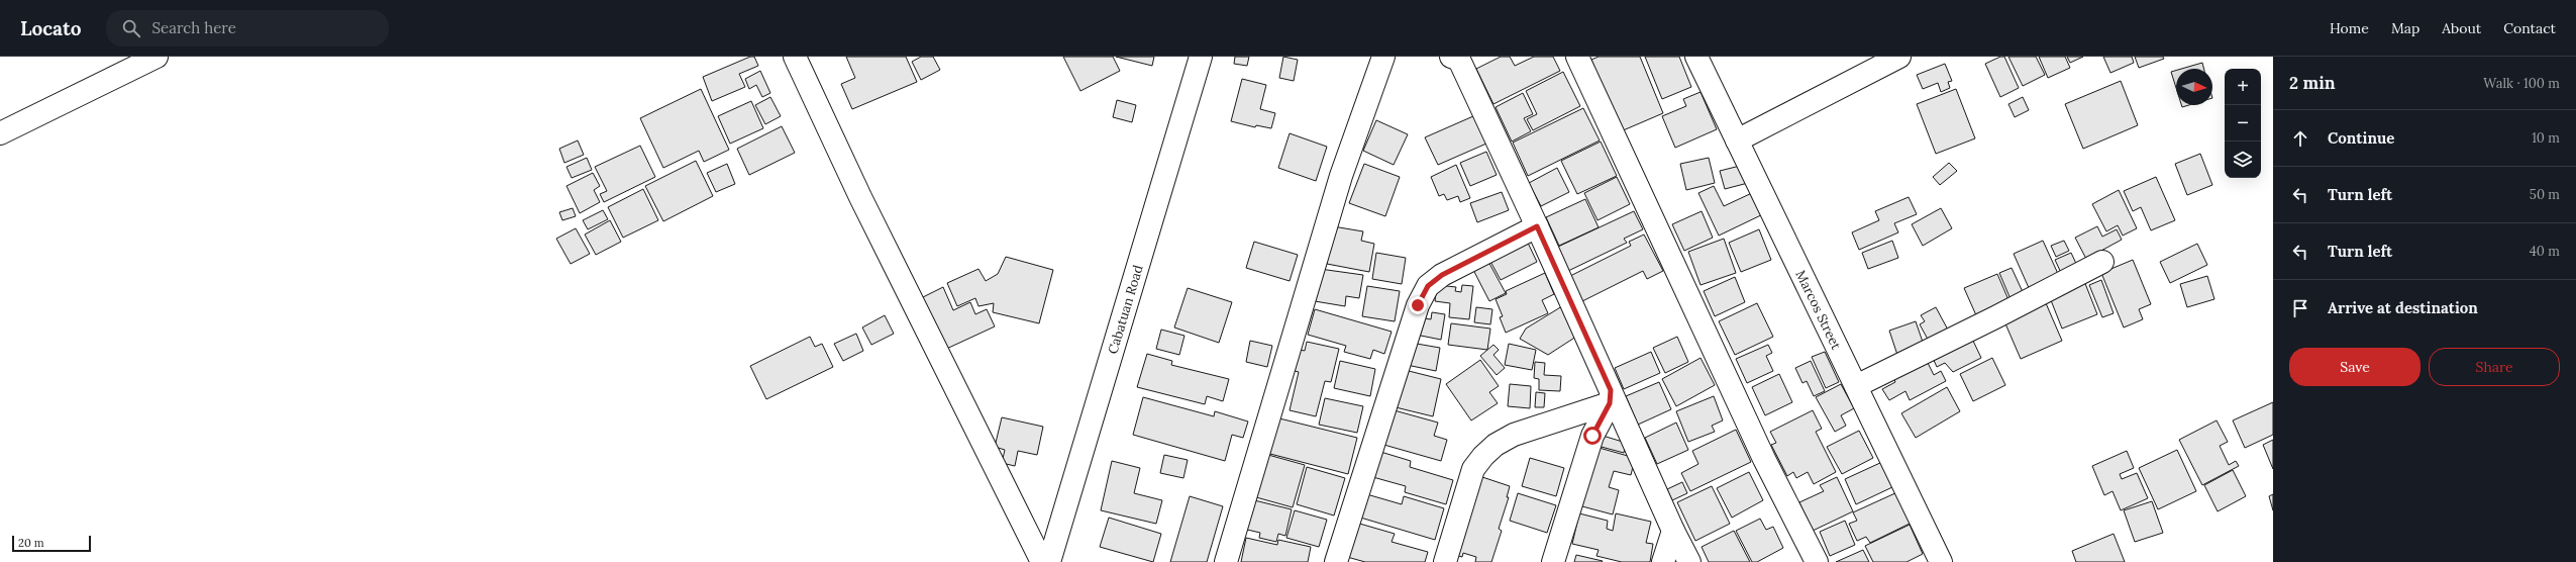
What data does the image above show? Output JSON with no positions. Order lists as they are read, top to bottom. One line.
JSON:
{"streets":{"main road":["Cabatuan Road","Marcos Street"]},"scale_bar":"20 m","north":"right","page":{"header":"Locato","search":"Search here","nav":["Home","Map","About","Contact"],"heading":["2 min","Walk · 100 m"],"map_buttons":["+","−"],"list":[["Continue","10 m"],["Turn left","50 m"],["Turn left","40 m"],"Arrive at destination"],"buttons":["Save","Share"],"scale":"20 m"}}
